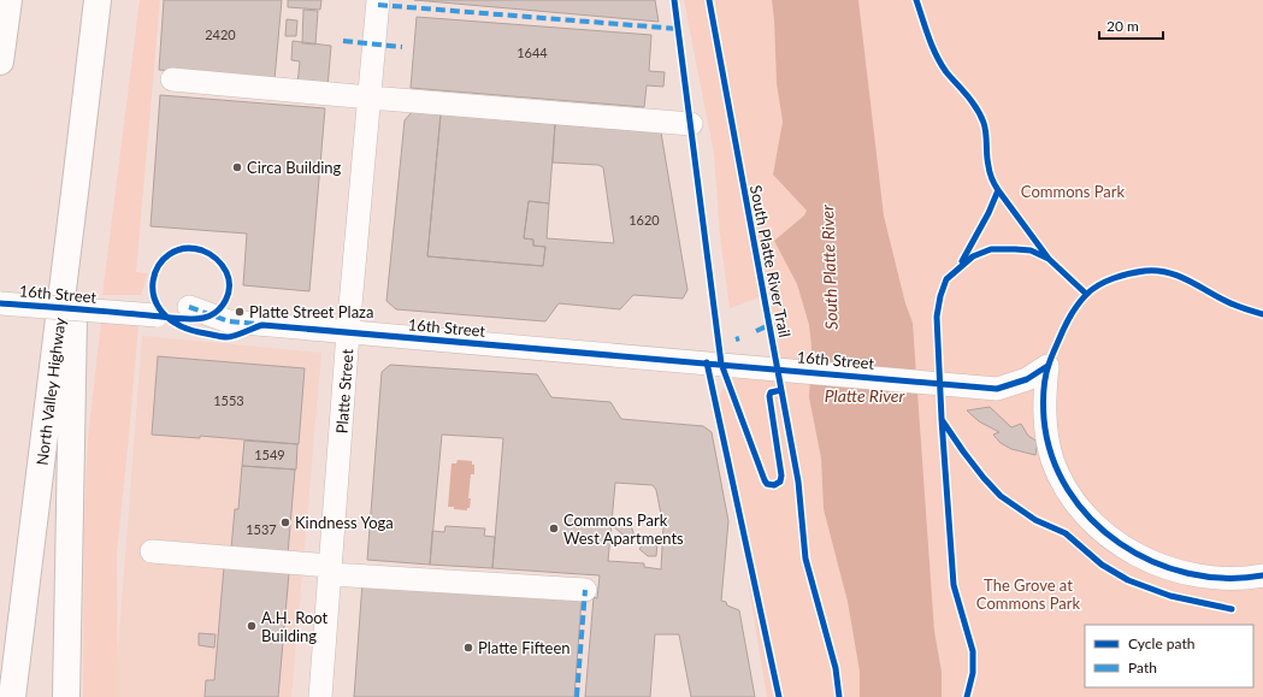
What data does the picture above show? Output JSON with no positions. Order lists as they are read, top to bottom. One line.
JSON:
{"streets":{"highway":["North Valley Highway"],"street":["16th Street","Platte Street"],"cycle path":["South Platte River Trail"]},"crossings":[["16th Street","Platte Street"]],"water":["South Platte River","Platte River"],"parks":["Commons Park","The Grove at Commons Park"],"places":["Circa Building","Platte Street Plaza","Kindness Yoga","Commons Park West Apartments","A.H. Root Building","Platte Fifteen"],"house_numbers":["2420","1644","1620","1553","1549","1537"],"legend":["Cycle path","Path"],"scale_bar":"20 m"}
